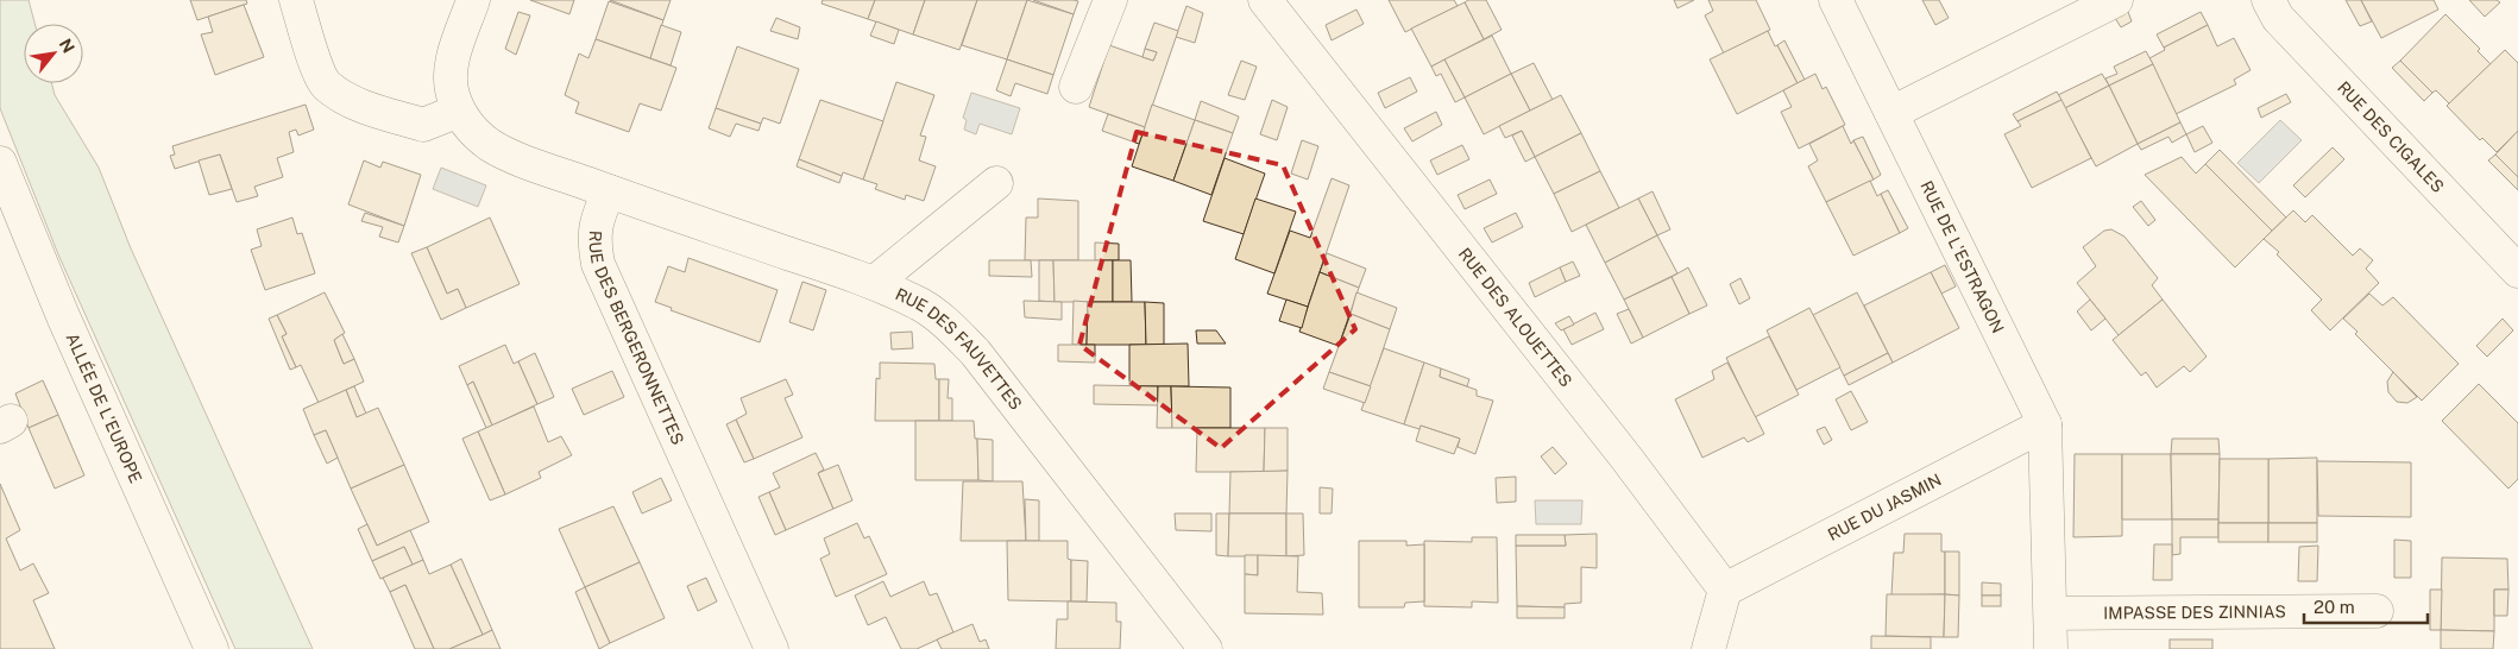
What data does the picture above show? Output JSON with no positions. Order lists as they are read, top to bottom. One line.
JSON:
{"streets":{"street":["RUE DES CIGALES","RUE DE L'ESTRAGON","RUE DES ALOUETTES","RUE DES BERGERONNETTES","RUE DES FAUVETTES","ALLÉE DE L'EUROPE","RUE DU JASMIN","IMPASSE DES ZINNIAS"]},"crossings":[["RUE DE L'ESTRAGON","RUE DU JASMIN"],["RUE DE L'ESTRAGON","IMPASSE DES ZINNIAS"],["RUE DES ALOUETTES","RUE DU JASMIN"],["RUE DES BERGERONNETTES","RUE DES FAUVETTES"]],"scale_bar":"20 m","north":"top right"}
